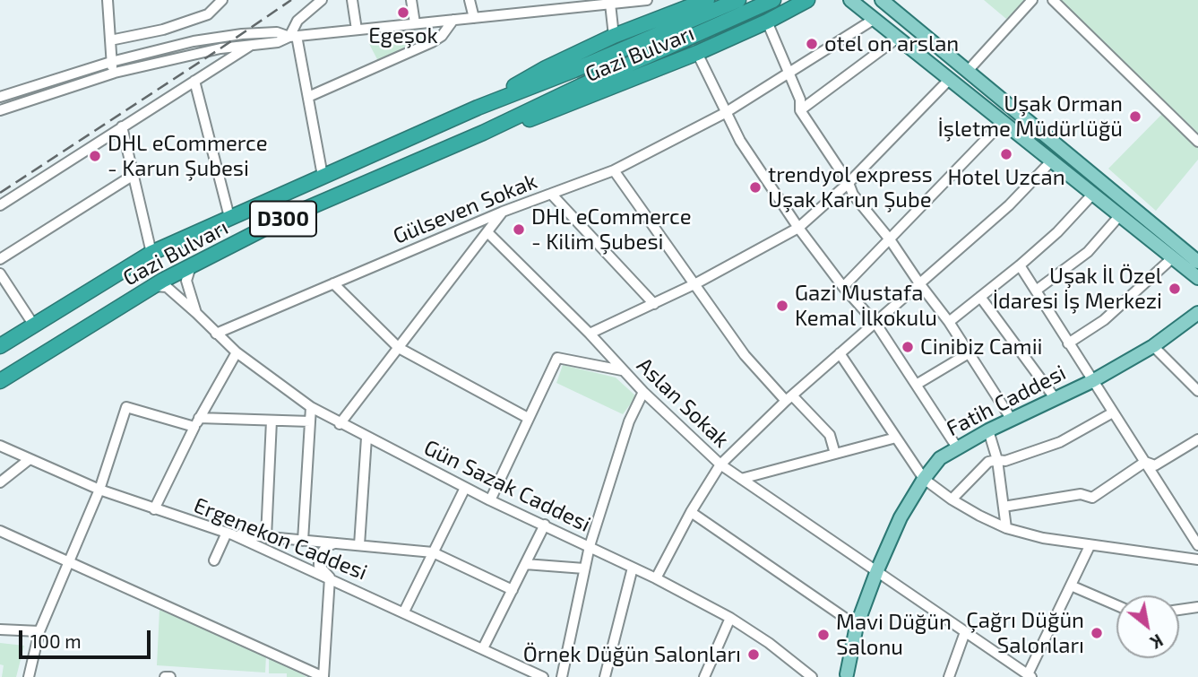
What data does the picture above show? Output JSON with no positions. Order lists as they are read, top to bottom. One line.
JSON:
{"streets":{"highway":["Gazi Bulvarı","D300"],"main road":["Fatih Caddesi"],"street":["Gülseven Sokak","Aslan Sokak","Gün Sazak Caddesi","Ergenekon Caddesi"]},"crossings":[["Gazi Bulvarı","Gün Sazak Caddesi"],["Gülseven Sokak","Gün Sazak Caddesi"],["Fatih Caddesi","Aslan Sokak"]],"places":["Egeşok","otel on arslan","Uşak Orman İşletme Müdürlüğü","Hotel Uzcan","DHL eCommerce - Karun Şubesi","trendyol express Uşak Karun Şube","DHL eCommerce - Kilim Şubesi","Uşak İl Özel İdaresi İş Merkezi","Gazi Mustafa Kemal İlkokulu","Cinibiz Camii","Çağrı Düğün Salonları","Mavi Düğün Salonu","Örnek Düğün Salonları"],"scale_bar":"100 m","north":"bottom right"}
